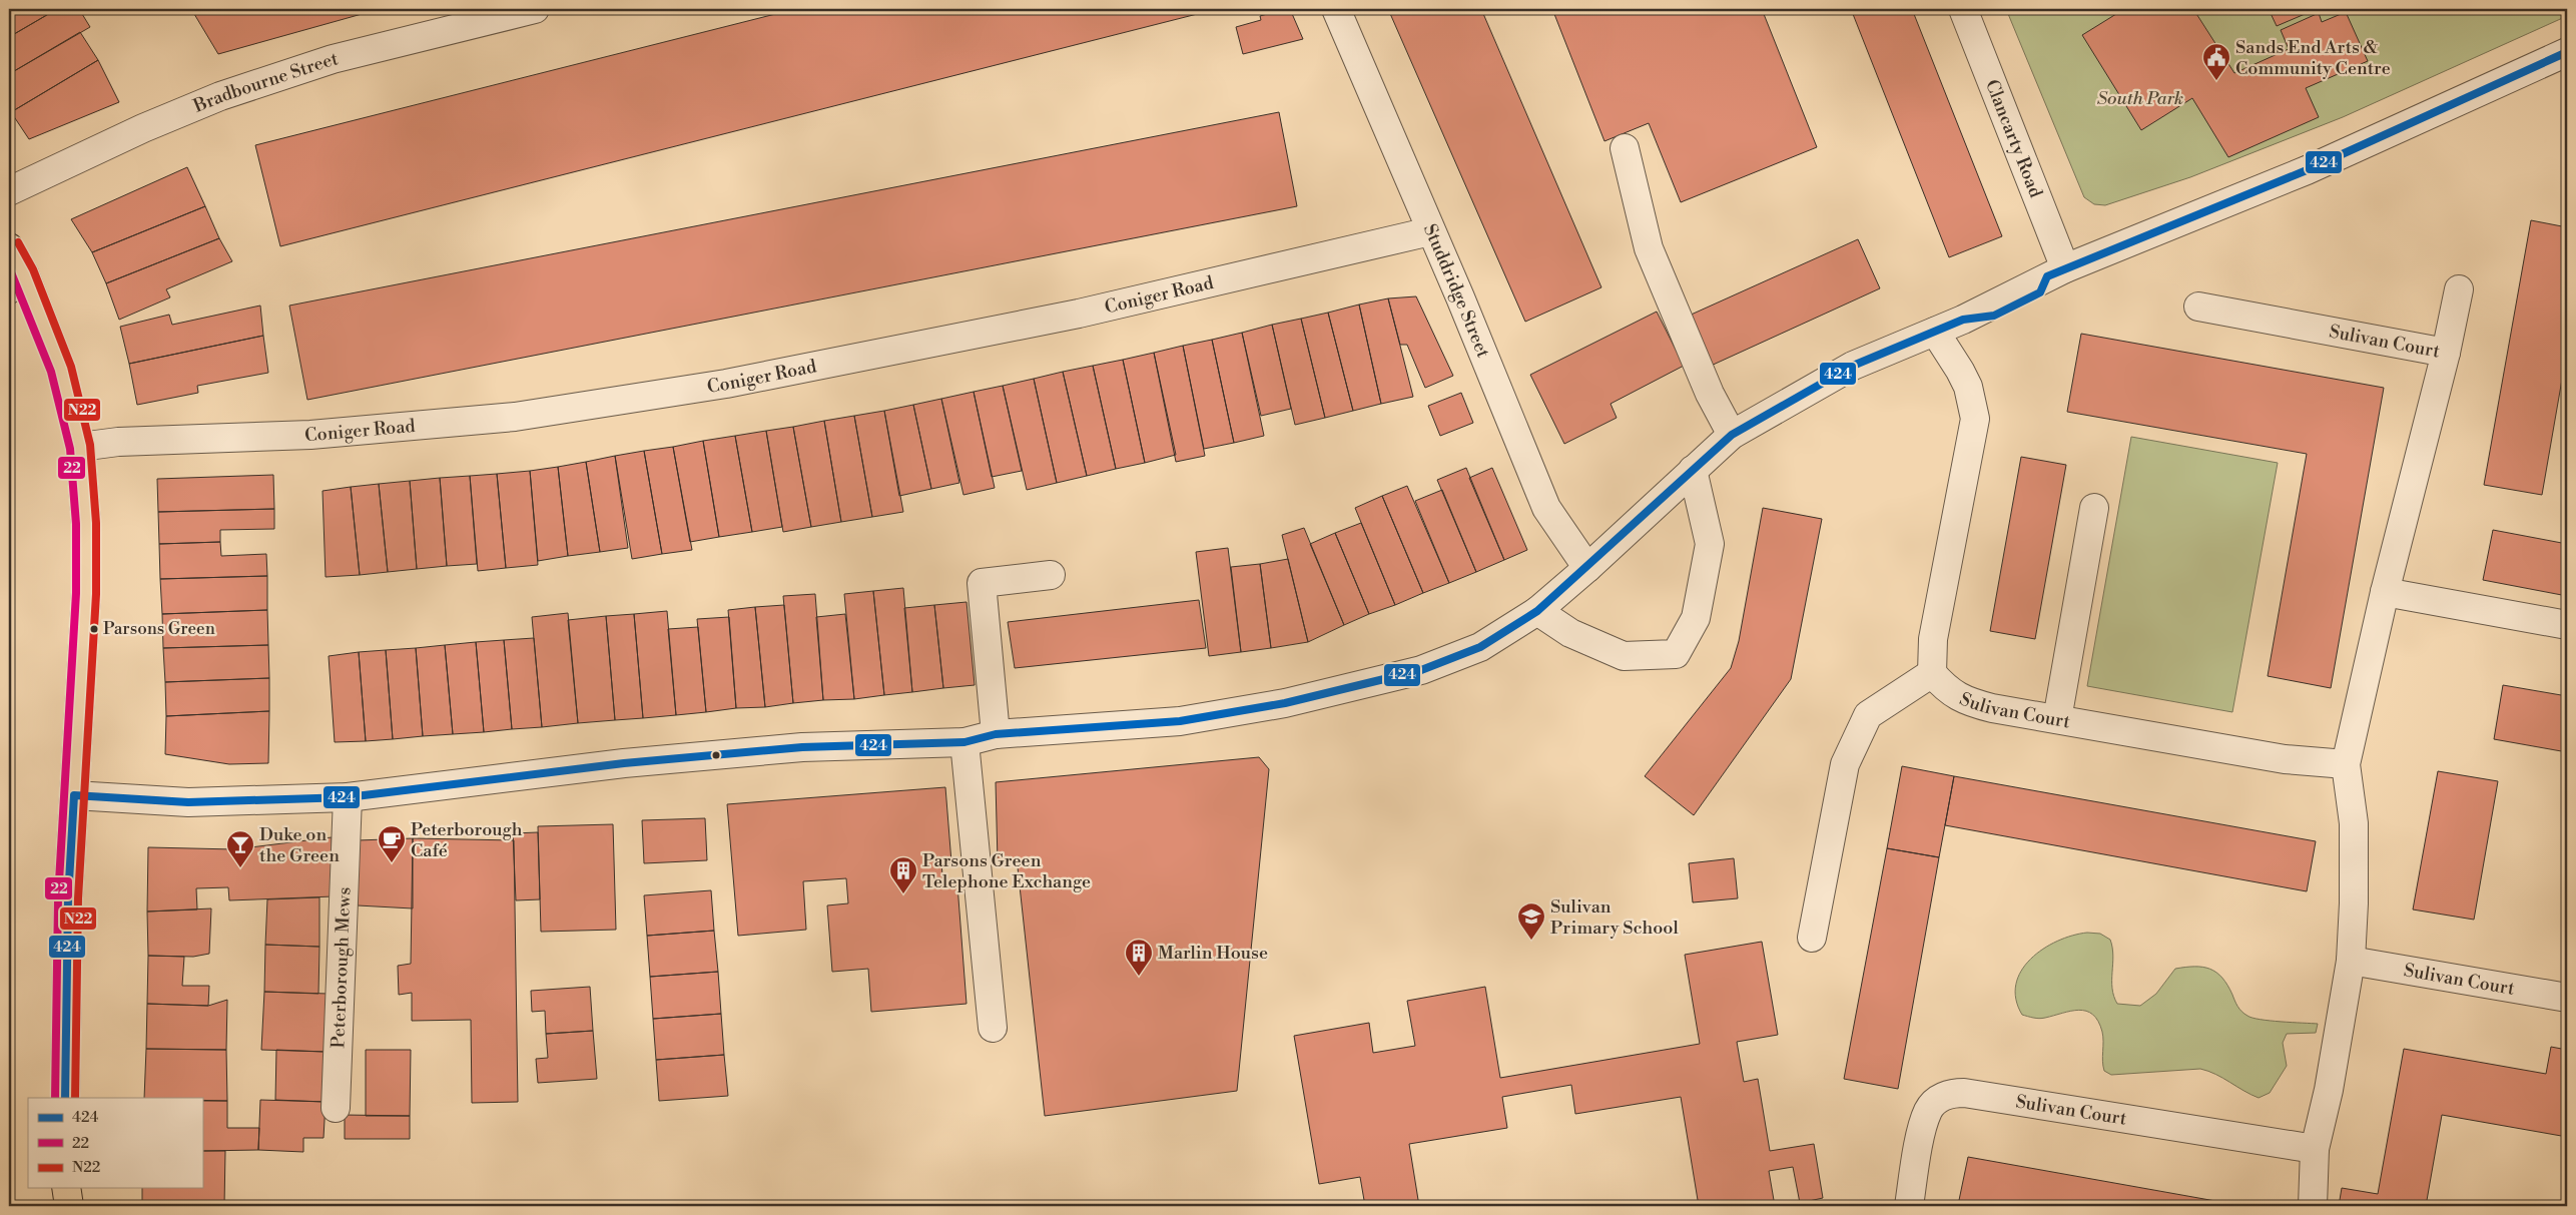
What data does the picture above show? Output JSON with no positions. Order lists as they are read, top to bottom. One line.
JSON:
{"streets":{"street":["Bradbourne Street","Clancarty Road","Studdridge Street","Coniger Road","Sulivan Court","Peterborough Mews"]},"crossings":[["Studdridge Street","Coniger Road"]],"parks":["South Park"],"places":{"public building":["Sands End Arts & Community Centre"],"other":["Parsons Green"],"cafe":["Peterborough Café"],"bar":["Duke on the Green"],"building":["Parsons Green Telephone Exchange","Marlin House"],"school or university":["Sulivan Primary School"]},"lines":["transit line 424","transit line N22","transit line 22"],"legend":["424","22","N22"]}
